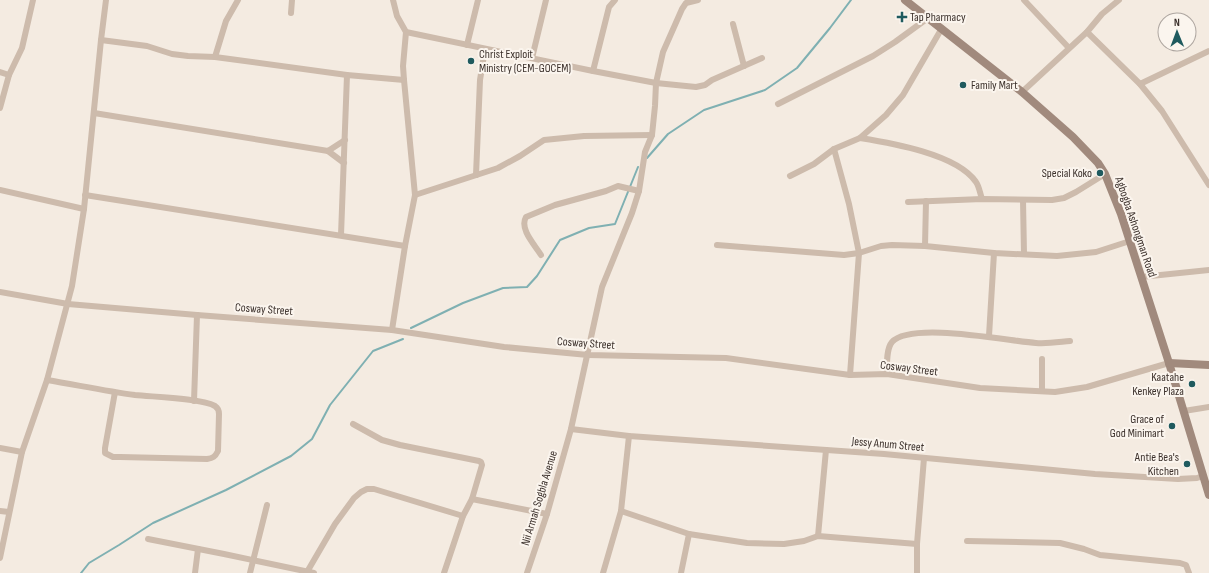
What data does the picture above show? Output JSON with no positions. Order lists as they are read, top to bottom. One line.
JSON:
{"streets":{"street":["Agbogba Ashongman Road","Cosway Street","Jessy Anum Street","Nii Armah Sogbla Avenue"]},"crossings":[["Agbogba Ashongman Road","Cosway Street"],["Agbogba Ashongman Road","Jessy Anum Street"],["Cosway Street","Nii Armah Sogbla Avenue"],["Jessy Anum Street","Nii Armah Sogbla Avenue"]],"places":{"health":["Tap Pharmacy"],"other":["Christ Exploit Ministry (CEM-GOCEM)","Family Mart","Special Koko","Kaatahe Kenkey Plaza","Grace of God Minimart","Antie Bea's Kitchen"]},"north":"top"}
